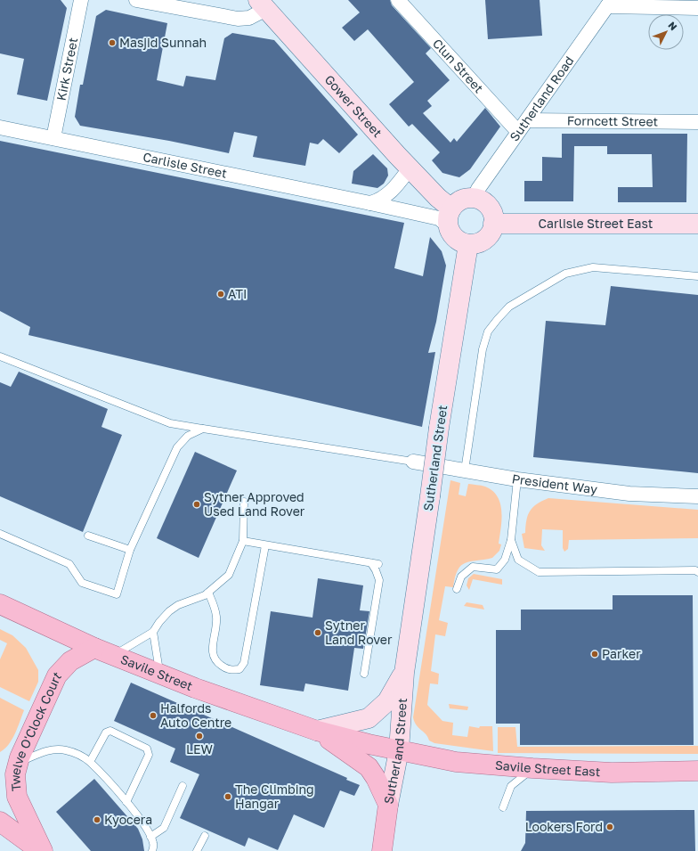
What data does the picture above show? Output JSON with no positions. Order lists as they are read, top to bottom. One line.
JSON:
{"streets":{"main road":["Gower Street","Carlisle Street East","Sutherland Street","Savile Street","Twelve O'Clock Court","Savile Street East"],"street":["Clun Street","Kirk Street","Sutherland Road","Forncett Street","Carlisle Street","President Way"]},"crossings":[["Clun Street","Sutherland Road"],["Kirk Street","Carlisle Street"],["Sutherland Road","Gower Street"],["Sutherland Road","Forncett Street"],["Sutherland Road","Carlisle Street"],["Sutherland Road","Carlisle Street East"],["Sutherland Road","Sutherland Street"],["Gower Street","Carlisle Street"],["Gower Street","Carlisle Street East"],["Gower Street","Sutherland Street"],["Carlisle Street","Carlisle Street East"],["Carlisle Street","Sutherland Street"],["Carlisle Street East","Sutherland Street"],["Sutherland Street","Savile Street"],["Sutherland Street","Savile Street East"],["Savile Street","Twelve O'Clock Court"],["Savile Street","Savile Street East"]],"places":["Masjid Sunnah","ATI","Sytner Approved Used Land Rover","Sytner Land Rover","Parker","Halfords Auto Centre","LEW","The Climbing Hangar","Kyocera","Lookers Ford"],"north":"top right"}
